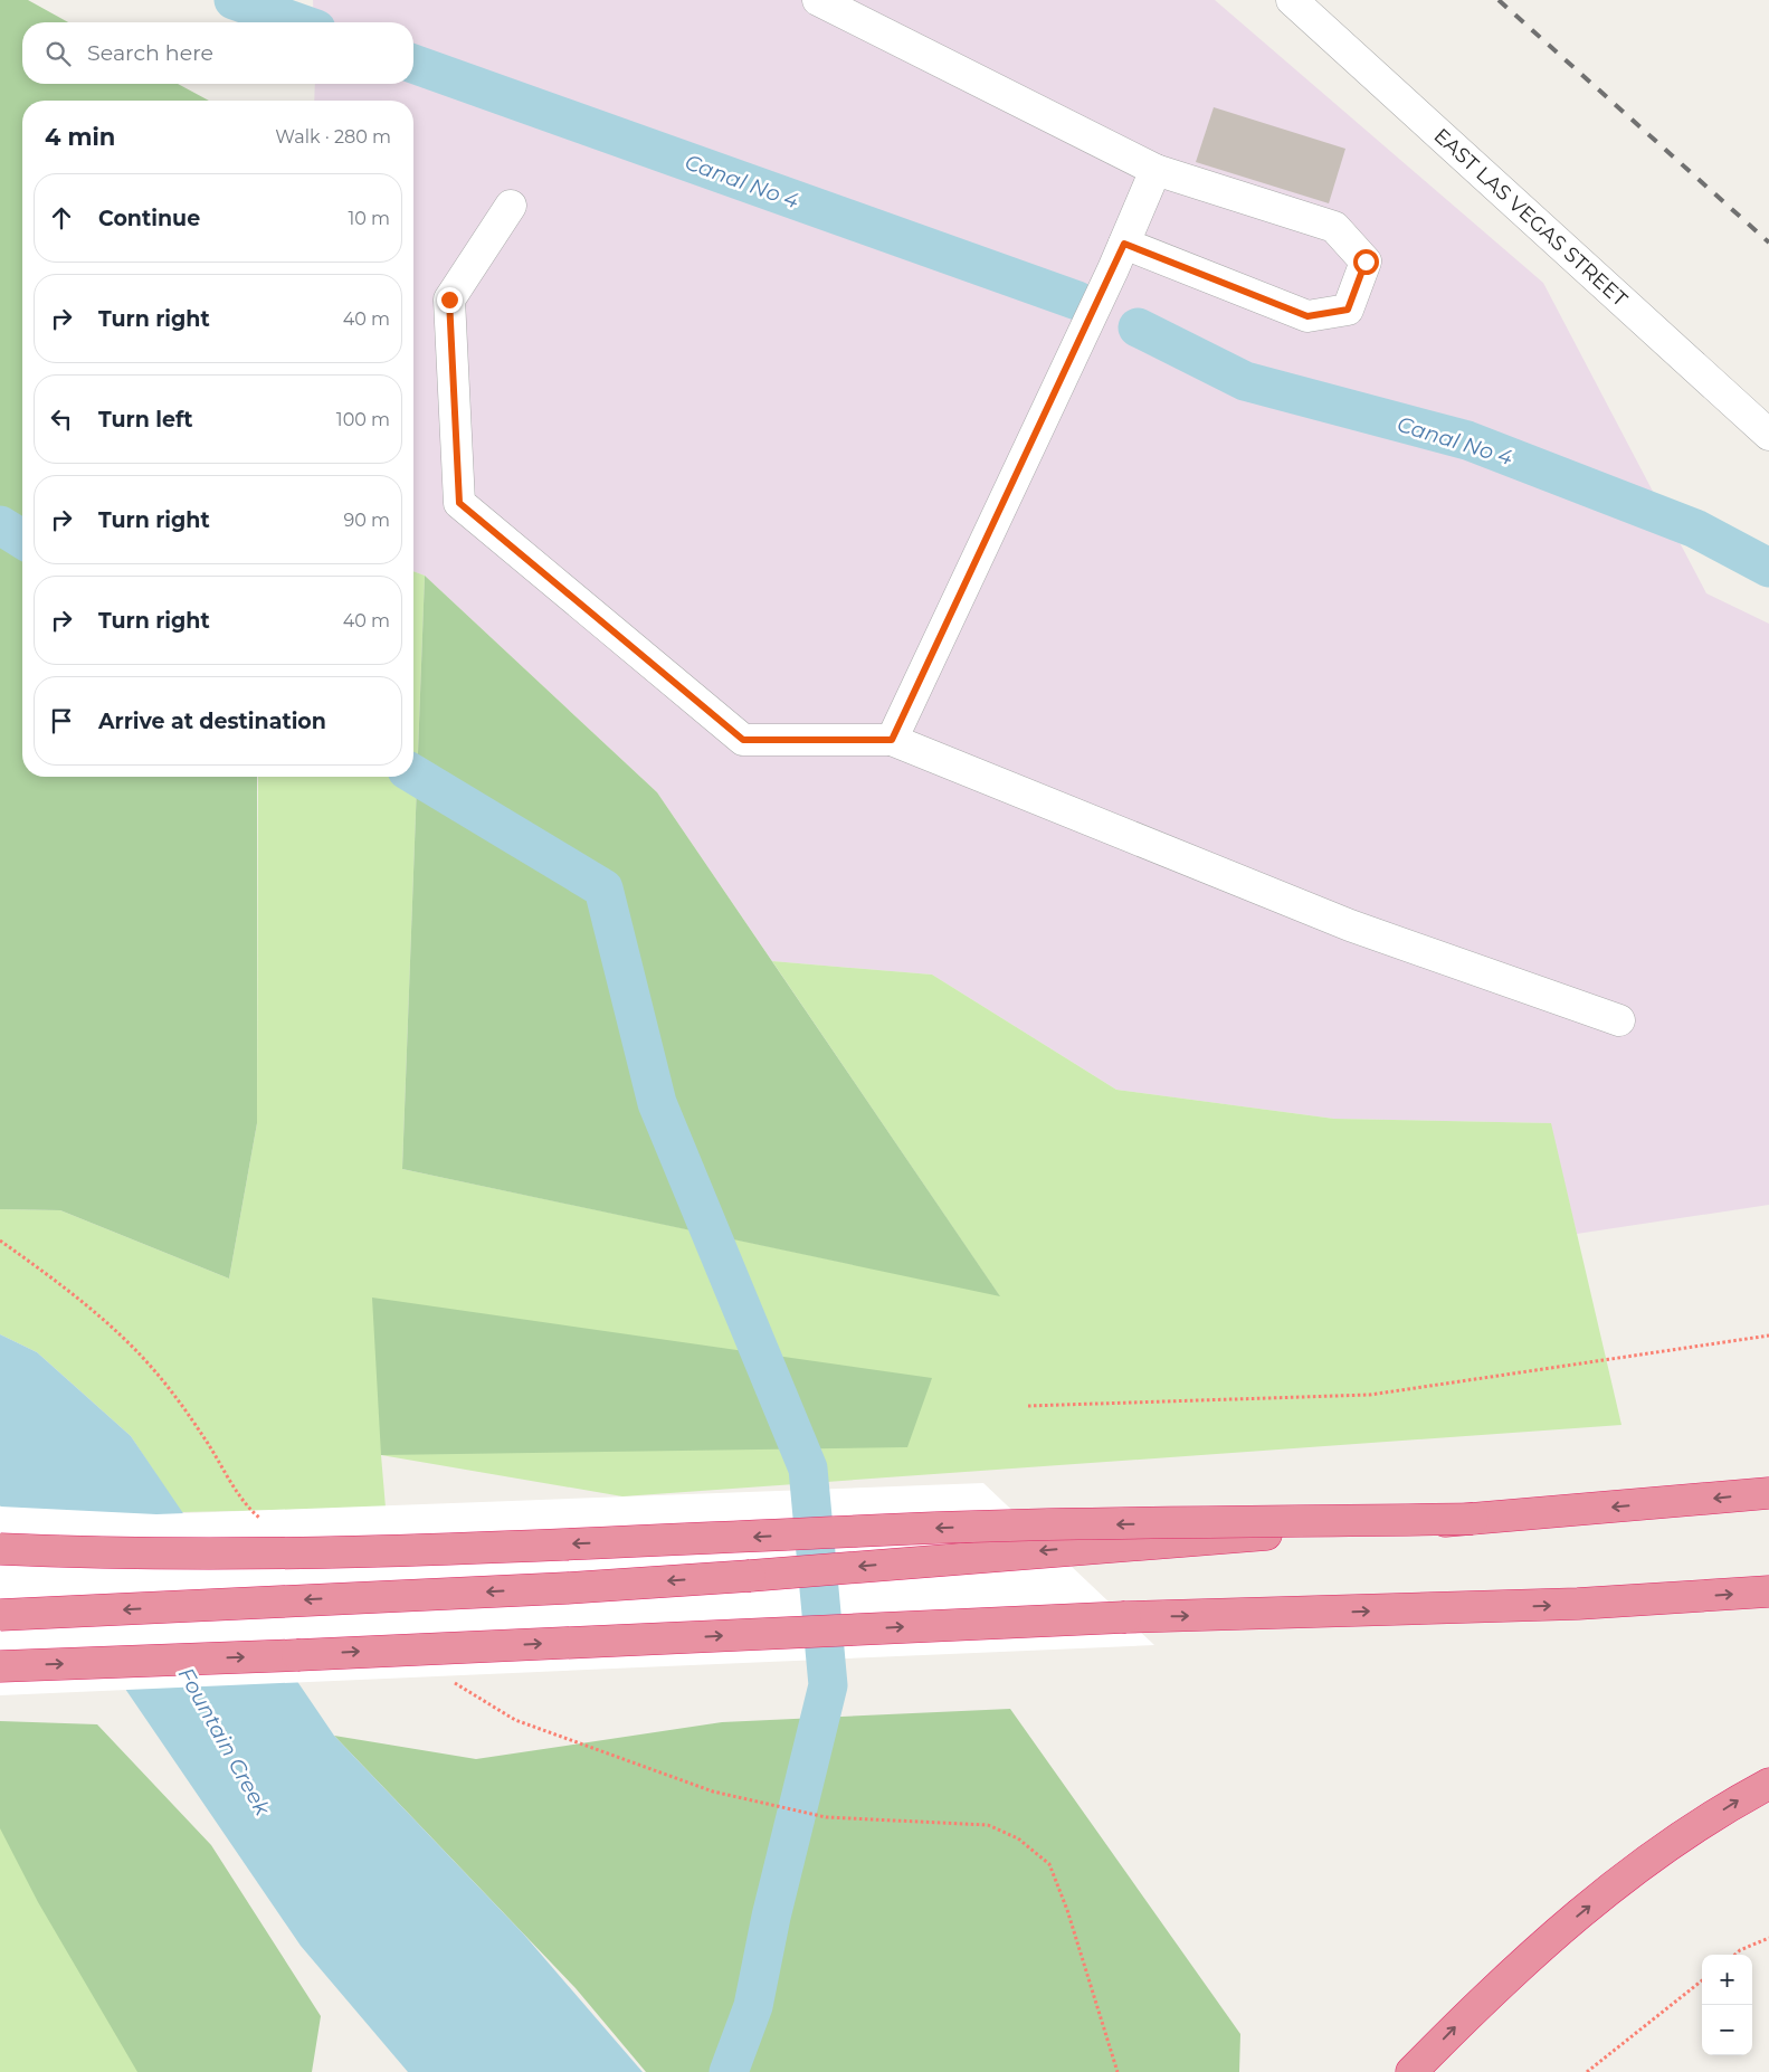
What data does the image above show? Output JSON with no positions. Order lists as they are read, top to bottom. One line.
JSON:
{"streets":{"street":["EAST LAS VEGAS STREET"]},"water":["Canal No 4","Fountain Creek"],"page":{"search":"Search here","heading":["4 min","Walk · 280 m"],"list":[["Continue","10 m"],["Turn right","40 m"],["Turn left","100 m"],["Turn right","90 m"],["Turn right","40 m"],"Arrive at destination"],"map_buttons":["+","−"]}}
